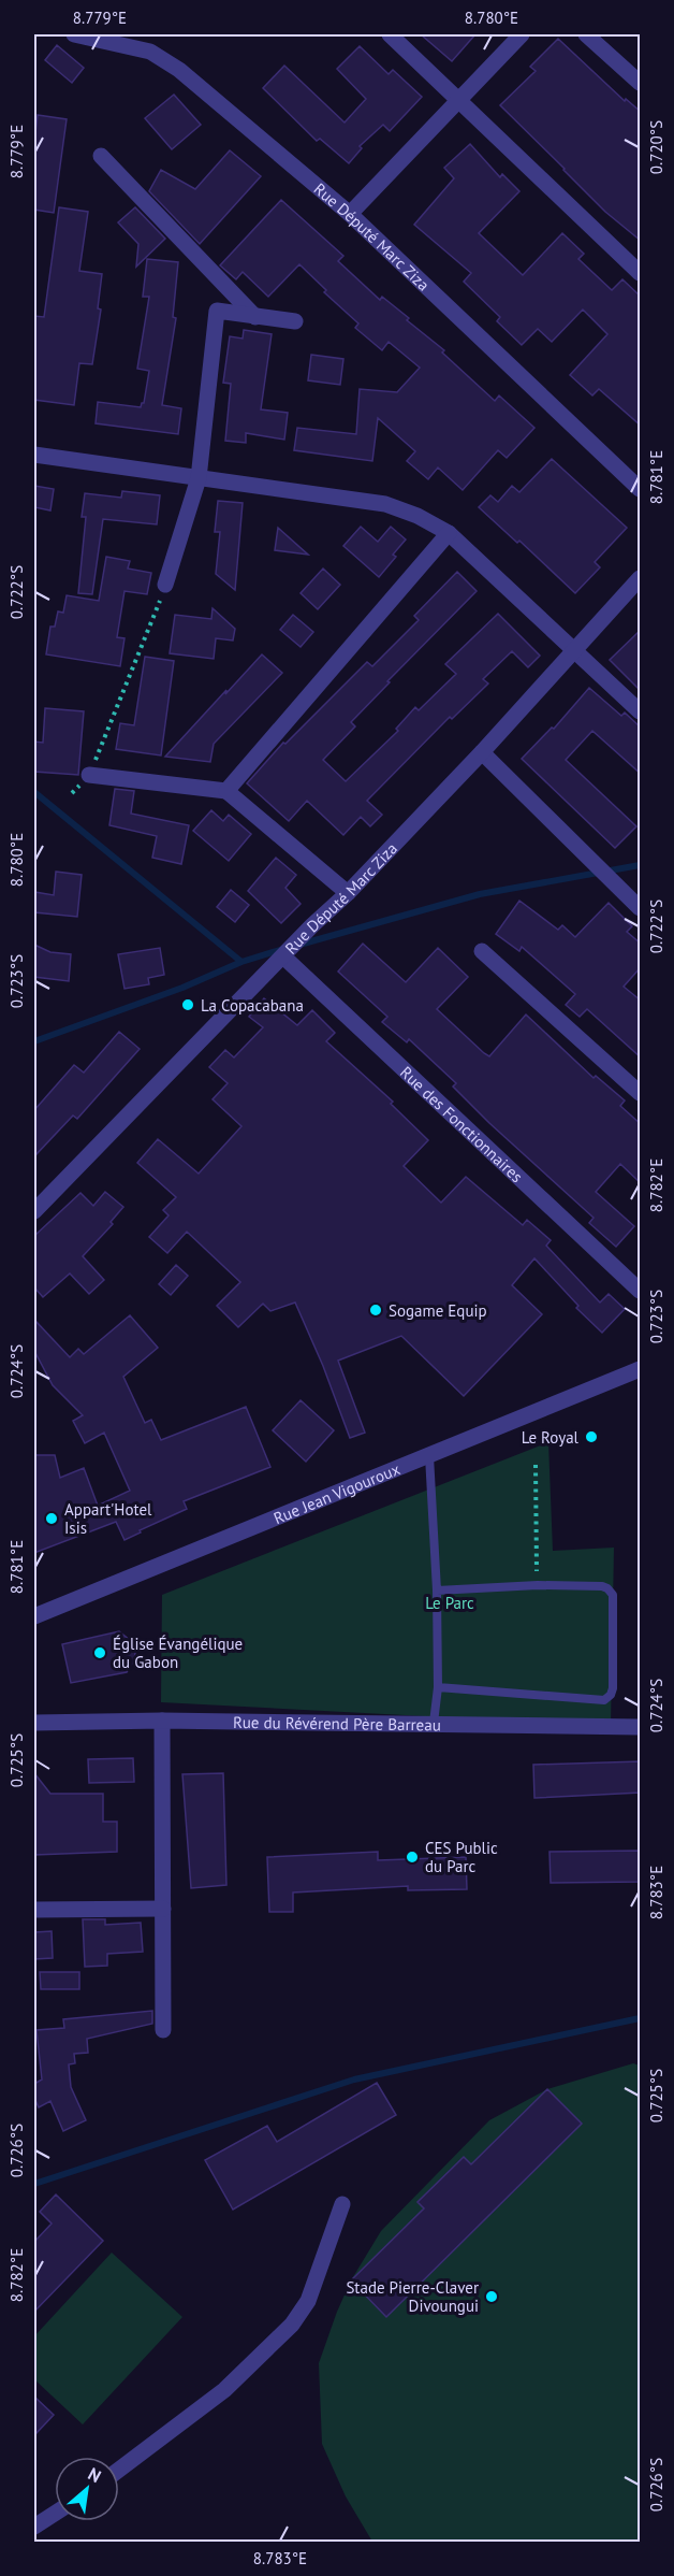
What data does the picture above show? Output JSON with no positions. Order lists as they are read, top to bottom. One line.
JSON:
{"streets":{"street":["Rue Député Marc Ziza","Rue des Fonctionnaires","Rue Jean Vigouroux","Rue du Révérend Père Barreau"]},"crossings":[["Rue Député Marc Ziza","Rue des Fonctionnaires"]],"parks":["Le Parc"],"places":["La Copacabana","Sogame Equip","Le Royal","Appart'Hotel Isis","Église Évangélique du Gabon","CES Public du Parc","Stade Pierre-Claver Divoungui"],"north":"top right","coordinates":["8.779°E","8.780°E","0.720°S","8.781°E","0.722°S","0.723°S","8.782°E","0.724°S","0.725°S","8.783°E","0.726°S"]}
